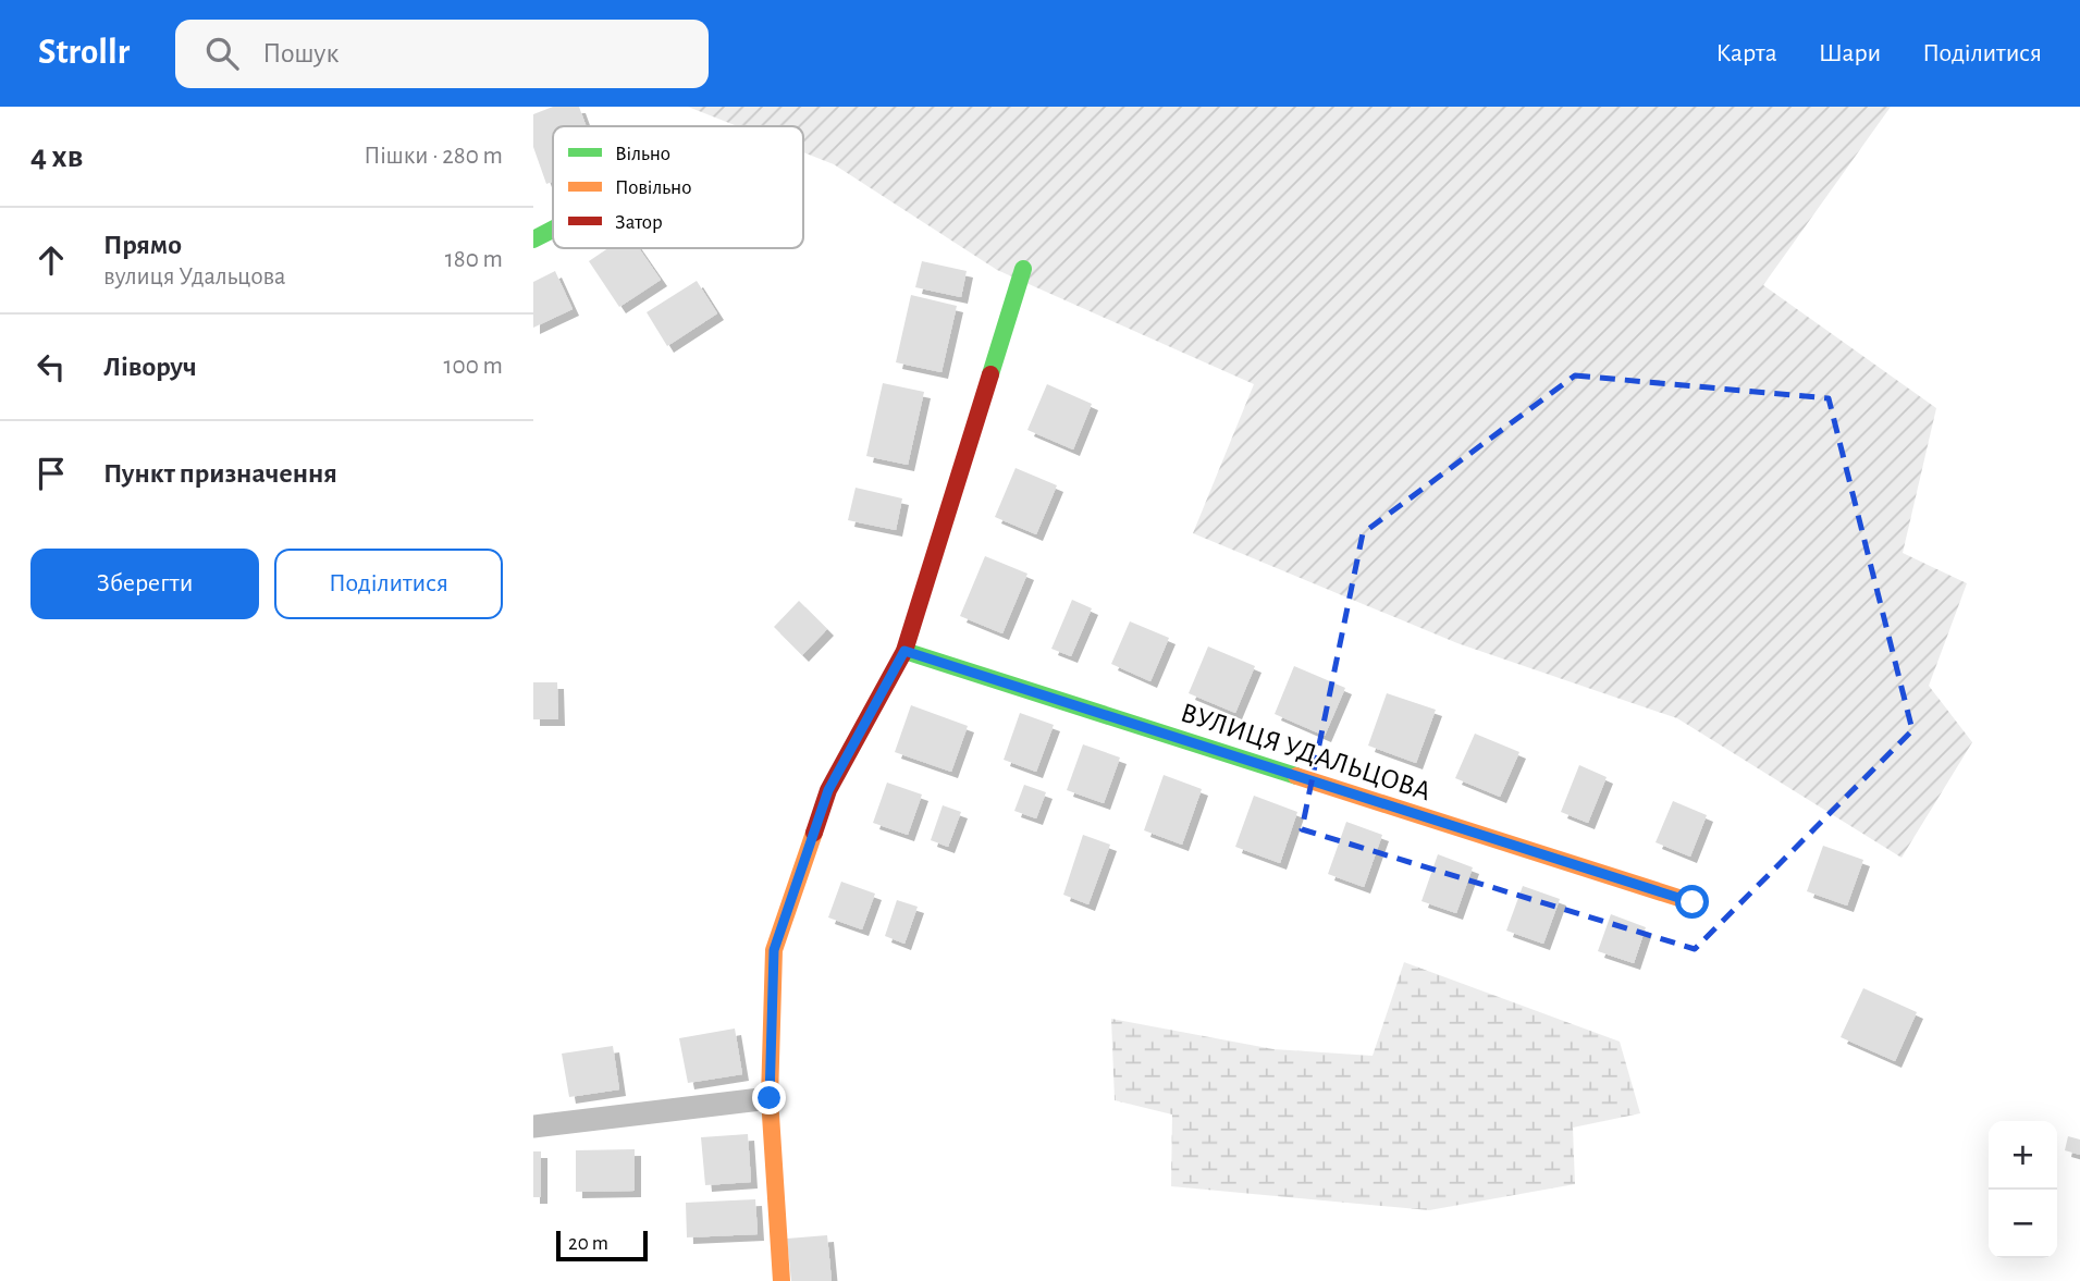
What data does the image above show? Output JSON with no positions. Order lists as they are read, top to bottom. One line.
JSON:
{"streets":{"street":["ВУЛИЦЯ УДАЛЬЦОВА"]},"legend":["Вільно","Повільно","Затор"],"scale_bar":"20 m","page":{"header":"Strollr","search":"Пошук","nav":["Карта","Шари","Поділитися"],"heading":["4 хв","Пішки · 280 m"],"list":[["Прямо","вулиця Удальцова","180 m"],["Ліворуч","100 m"],"Пункт призначення"],"buttons":["Зберегти","Поділитися"],"map_buttons":["+","−"],"scale":"20 m"}}
